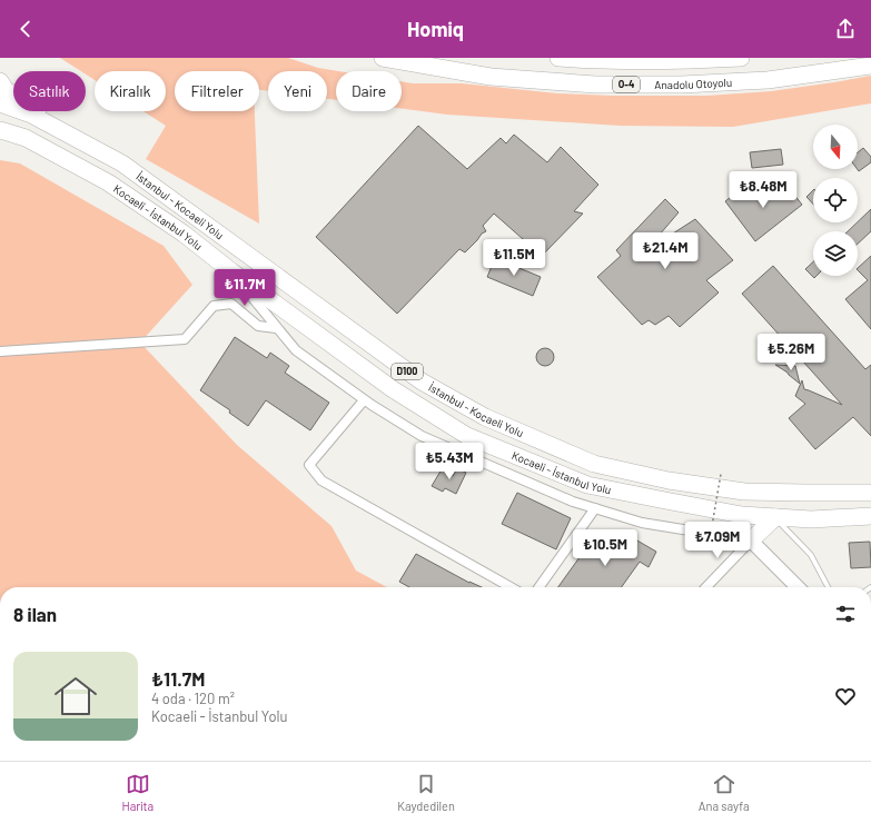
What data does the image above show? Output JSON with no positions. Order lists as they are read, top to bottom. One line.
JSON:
{"streets":{"highway":["Anadolu Otoyolu","O-4","İstanbul - Kocaeli Yolu","Kocaeli - İstanbul Yolu","D100"]},"north":"bottom","page":{"header":"Homiq","chip":["Satılık","Kiralık","Filtreler","Yeni","Daire"],"price":["₺8.48M","₺21.4M","₺11.5M","₺11.7M","₺5.26M","₺5.43M","₺7.09M","₺10.5M"],"heading":"8 ilan","list":[{"name":"₺11.7M","note":"4 oda · 120 m² · Kocaeli - İstanbul Yolu"}],"tabs":["Harita","Kaydedilen","Ana sayfa"]}}
